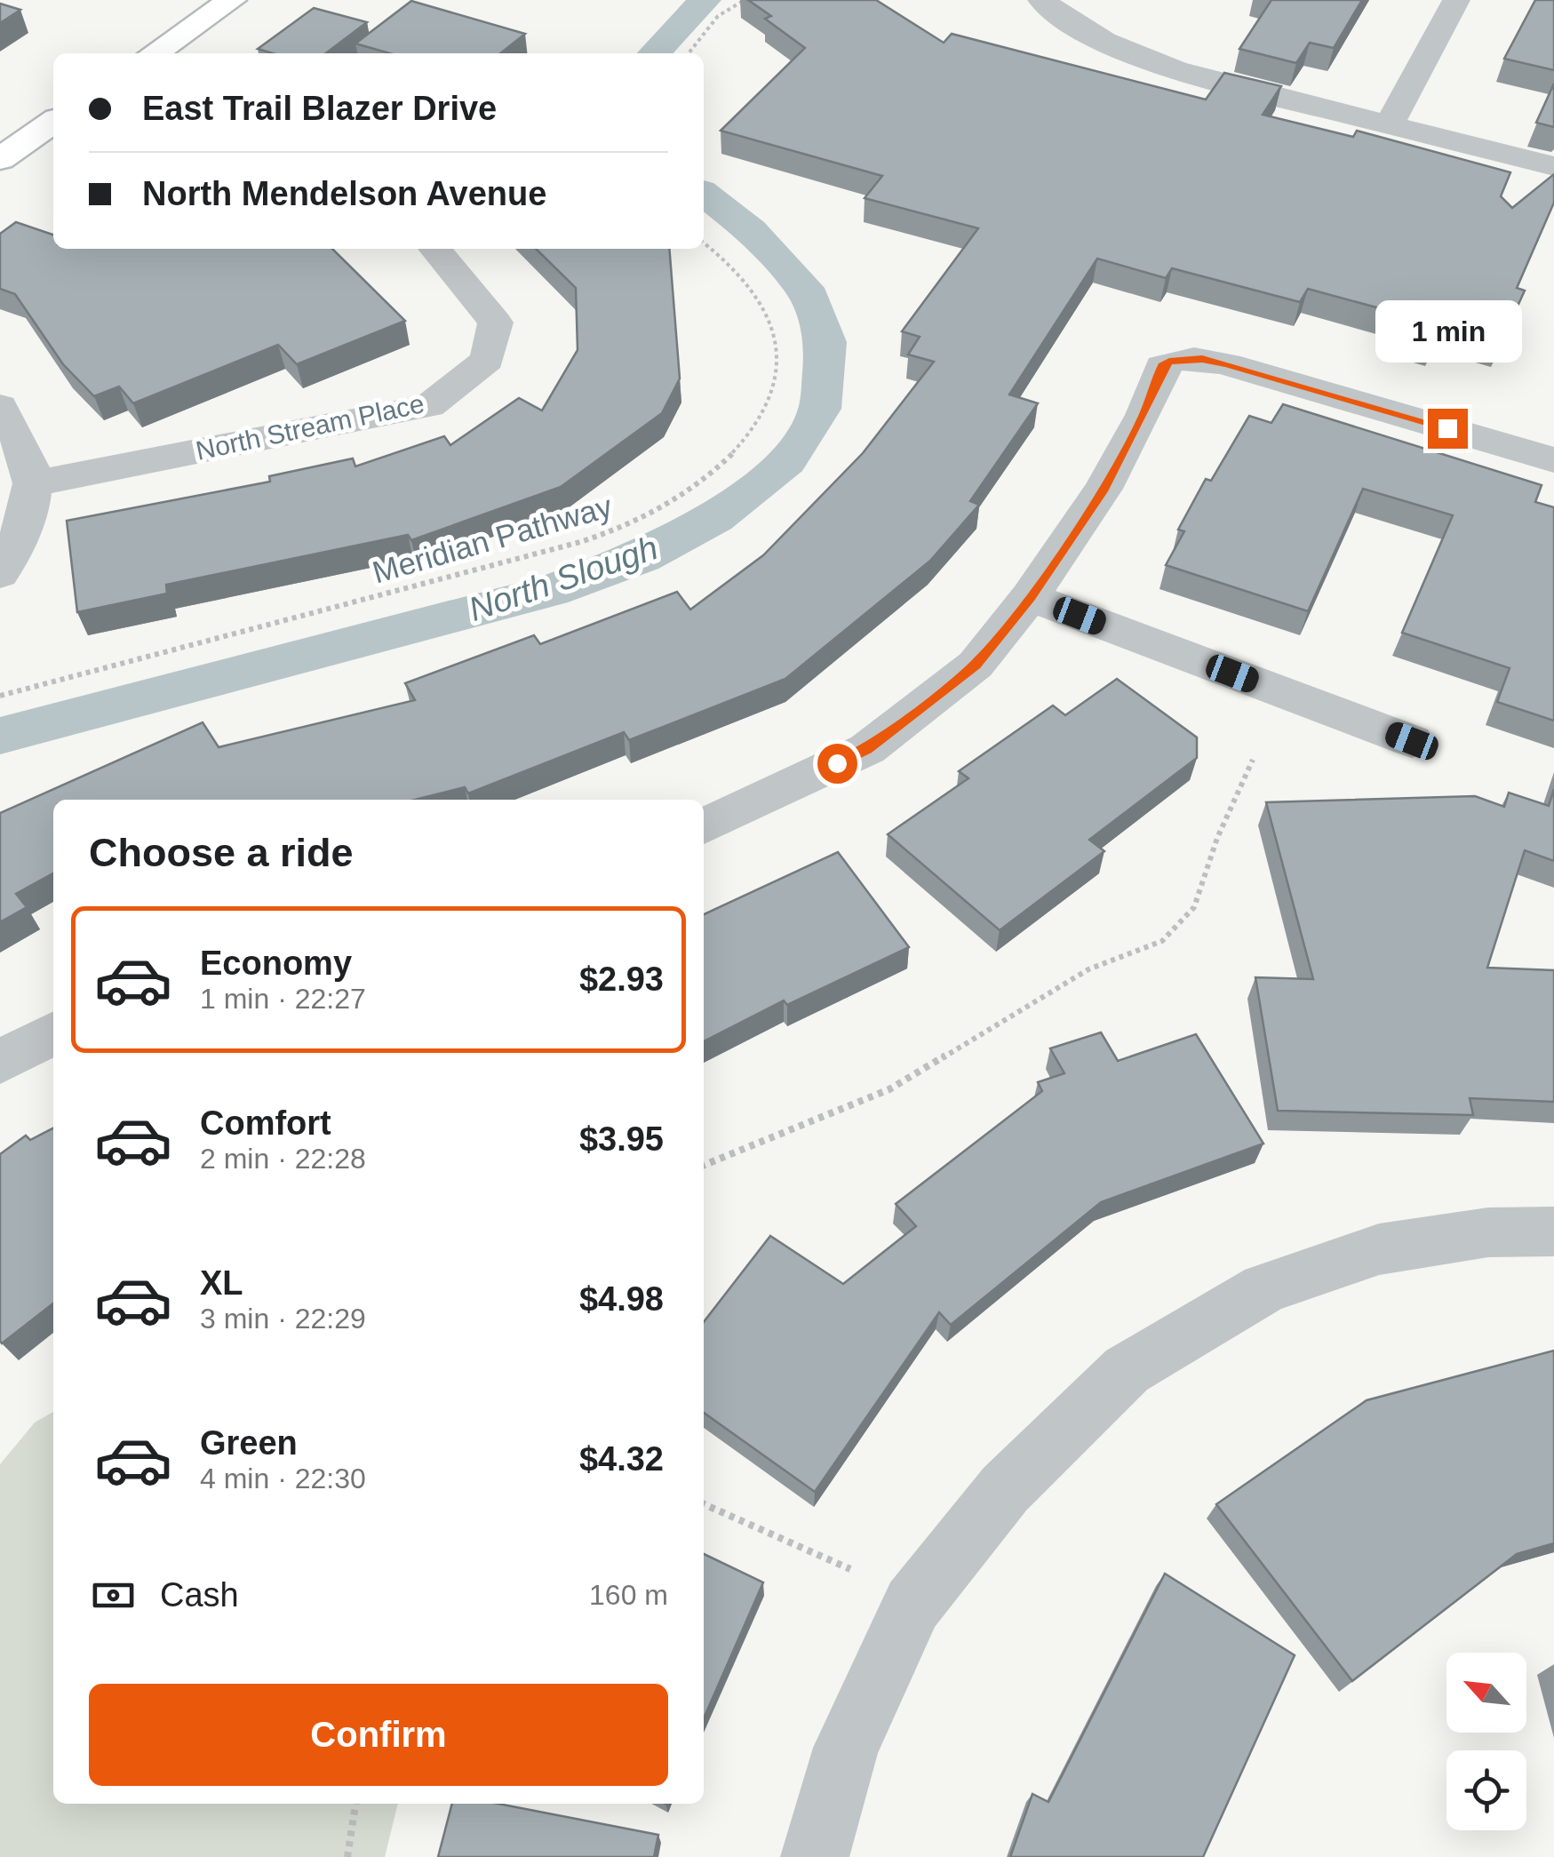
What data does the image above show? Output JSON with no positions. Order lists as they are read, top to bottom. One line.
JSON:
{"streets":{"street":["North Stream Place"],"path":["Meridian Pathway"]},"water":["North Slough"],"north":"top left","page":{"banner":["East Trail Blazer Drive","North Mendelson Avenue"],"bubble":"1 min","heading":"Choose a ride","list":[{"name":"Economy","note":"1 min · 22:27","value":"$2.93"},{"name":"Comfort","note":"2 min · 22:28","value":"$3.95"},{"name":"XL","note":"3 min · 22:29","value":"$4.98"},{"name":"Green","note":"4 min · 22:30","value":"$4.32"}],"pay":["Cash","160 m"],"buttons":"Confirm"}}
